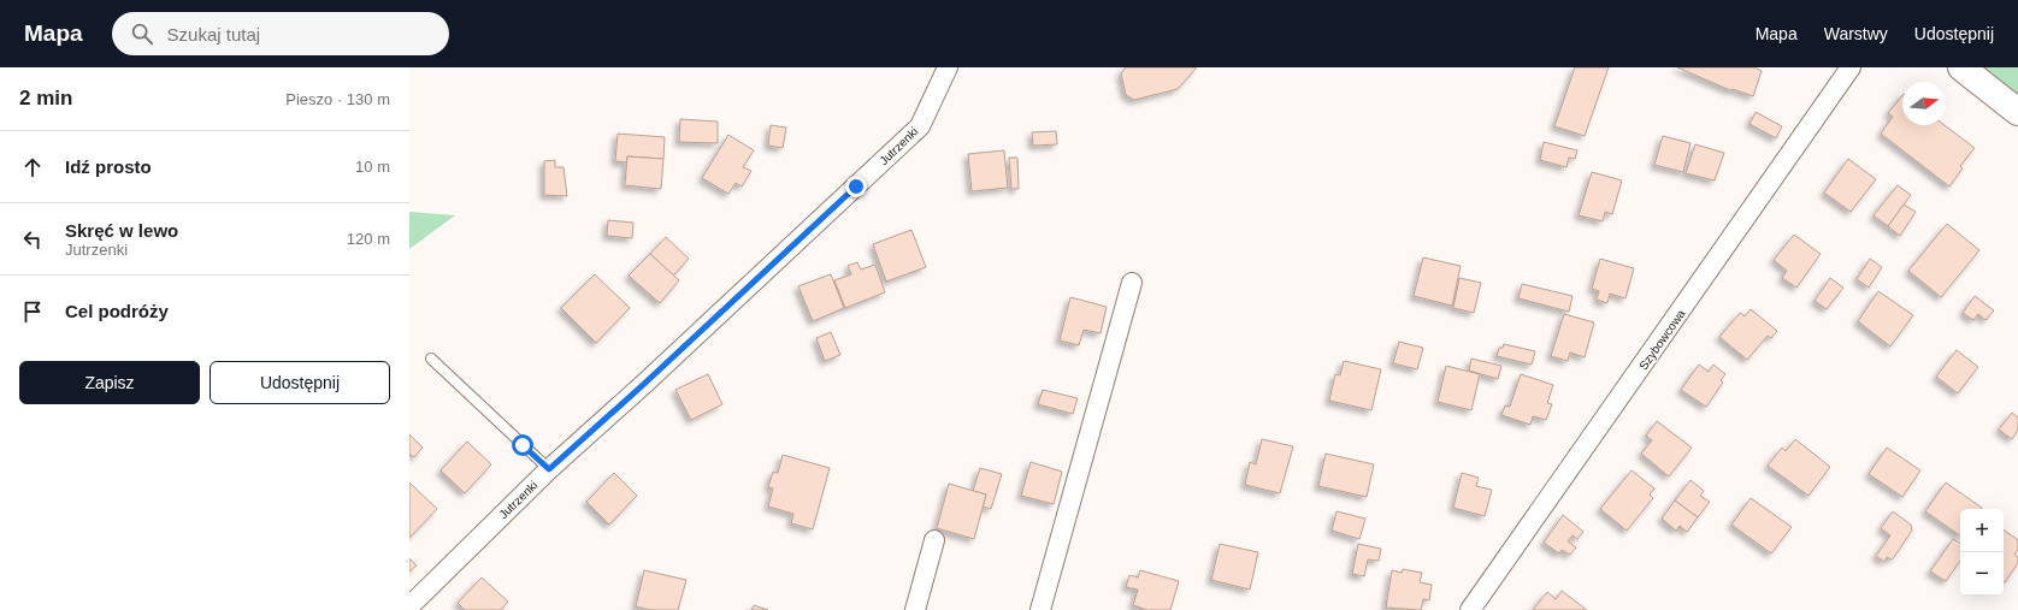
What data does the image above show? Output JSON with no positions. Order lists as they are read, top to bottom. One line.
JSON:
{"streets":{"street":["Jutrzenki","Szybowcowa"]},"north":"right","page":{"header":"Mapa","search":"Szukaj tutaj","nav":["Mapa","Warstwy","Udostępnij"],"heading":["2 min","Pieszo · 130 m"],"list":[["Idź prosto","10 m"],["Skręć w lewo","Jutrzenki","120 m"],"Cel podróży"],"buttons":["Zapisz","Udostępnij"],"map_buttons":["+","−"]}}
